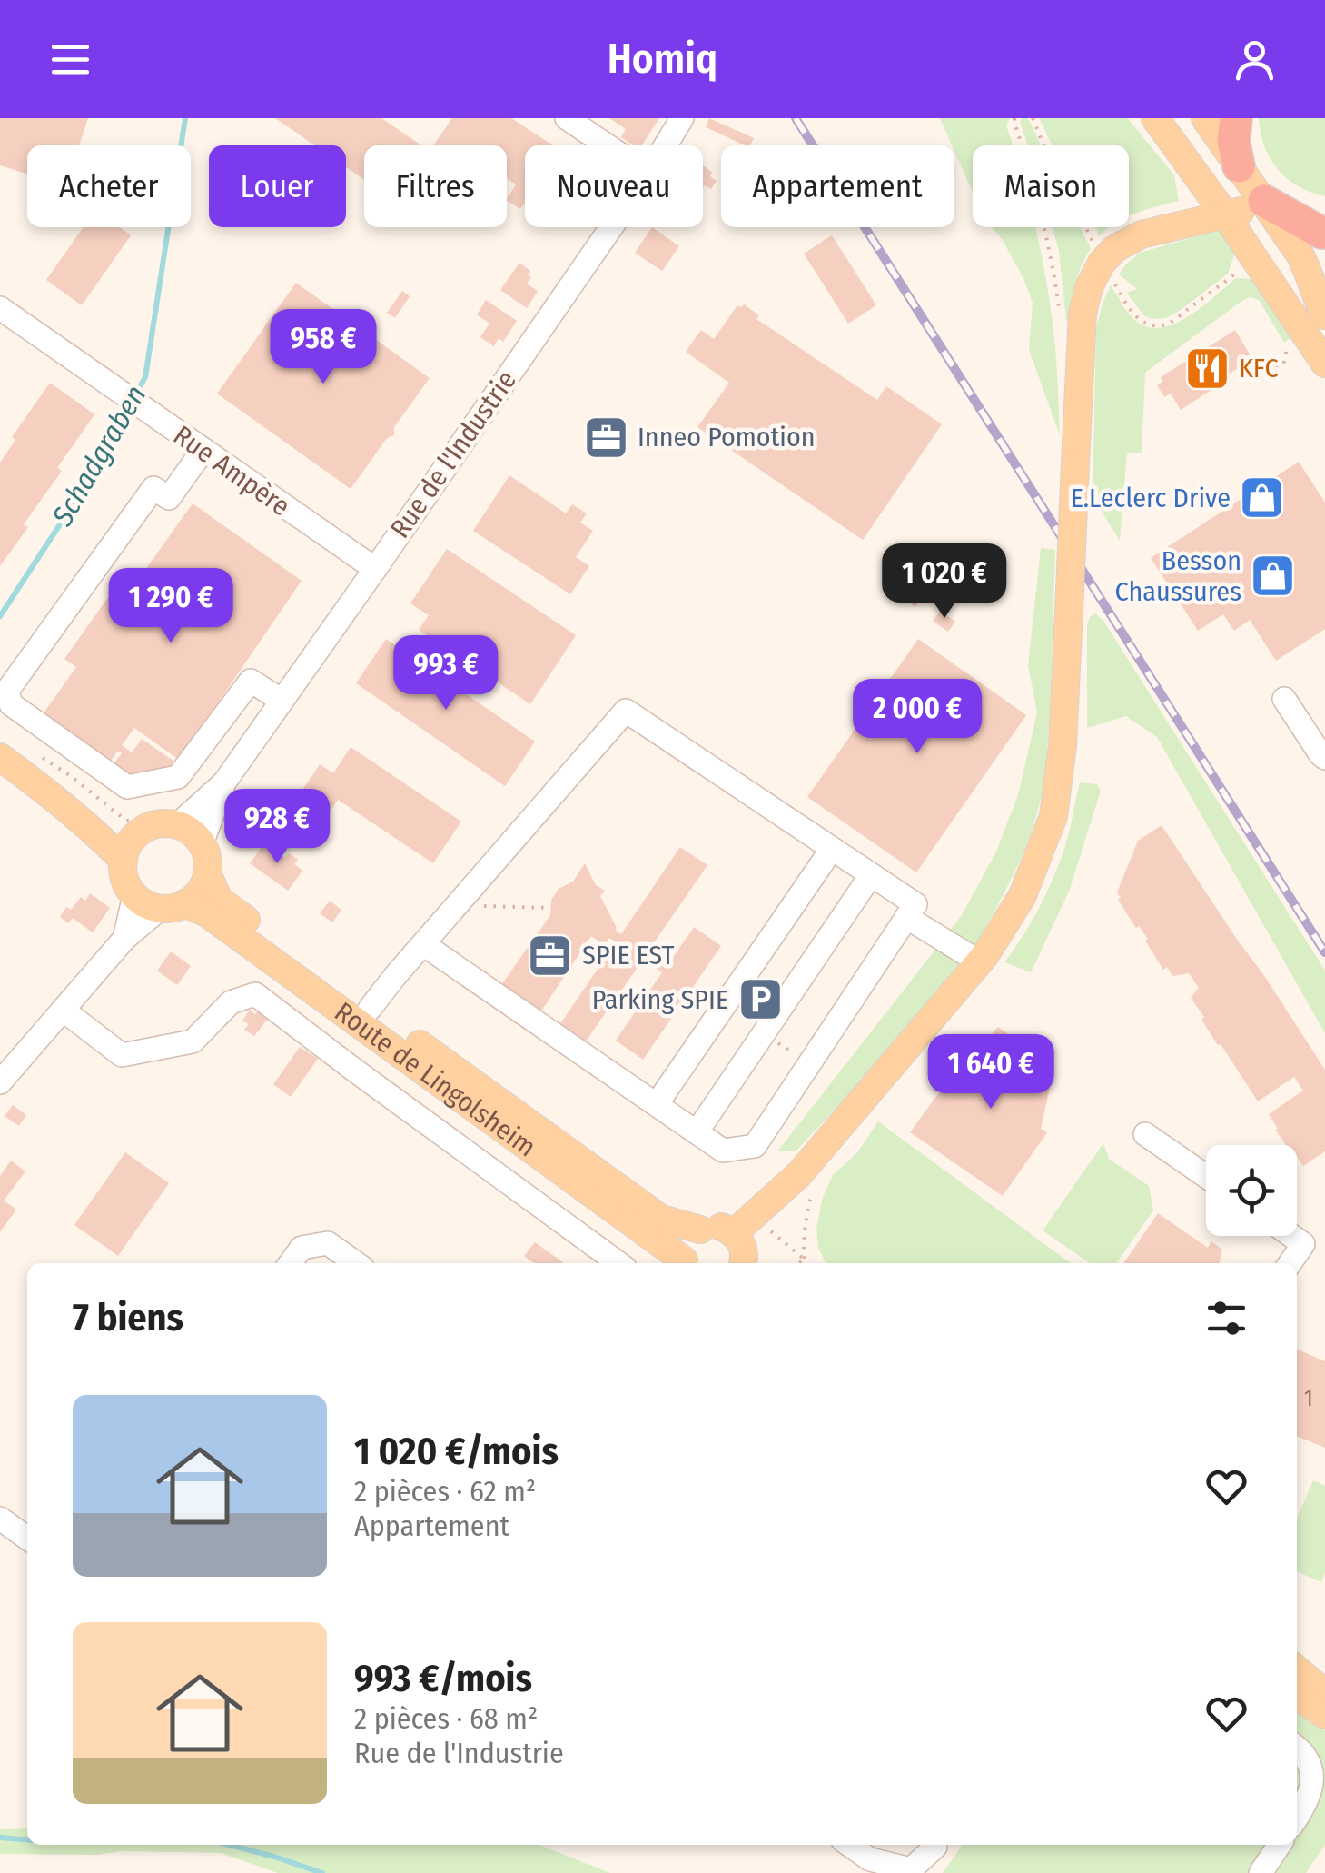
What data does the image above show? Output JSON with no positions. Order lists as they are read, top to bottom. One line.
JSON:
{"streets":{"main road":["Route de Lingolsheim"],"street":["Rue de l'Industrie","Rue Ampère"]},"crossings":[["Rue de l'Industrie","Rue Ampère"],["Rue de l'Industrie","Route de Lingolsheim"]],"water":["Schadgraben"],"places":{"restaurant":["KFC"],"office":["Inneo Pomotion","SPIE EST"],"shop":["E.Leclerc Drive","Besson Chaussures"],"parking":["Parking SPIE"]},"house_numbers":["1"],"page":{"header":"Homiq","chip":["Acheter","Louer","Filtres","Nouveau","Appartement","Maison"],"price":["958 €","1 020 €","1 290 €","993 €","2 000 €","928 €","1 640 €"],"heading":"7 biens","list":[{"name":"1 020 €/mois","note":"2 pièces · 62 m² · Appartement"},{"name":"993 €/mois","note":"2 pièces · 68 m² · Rue de l'Industrie"}]}}
